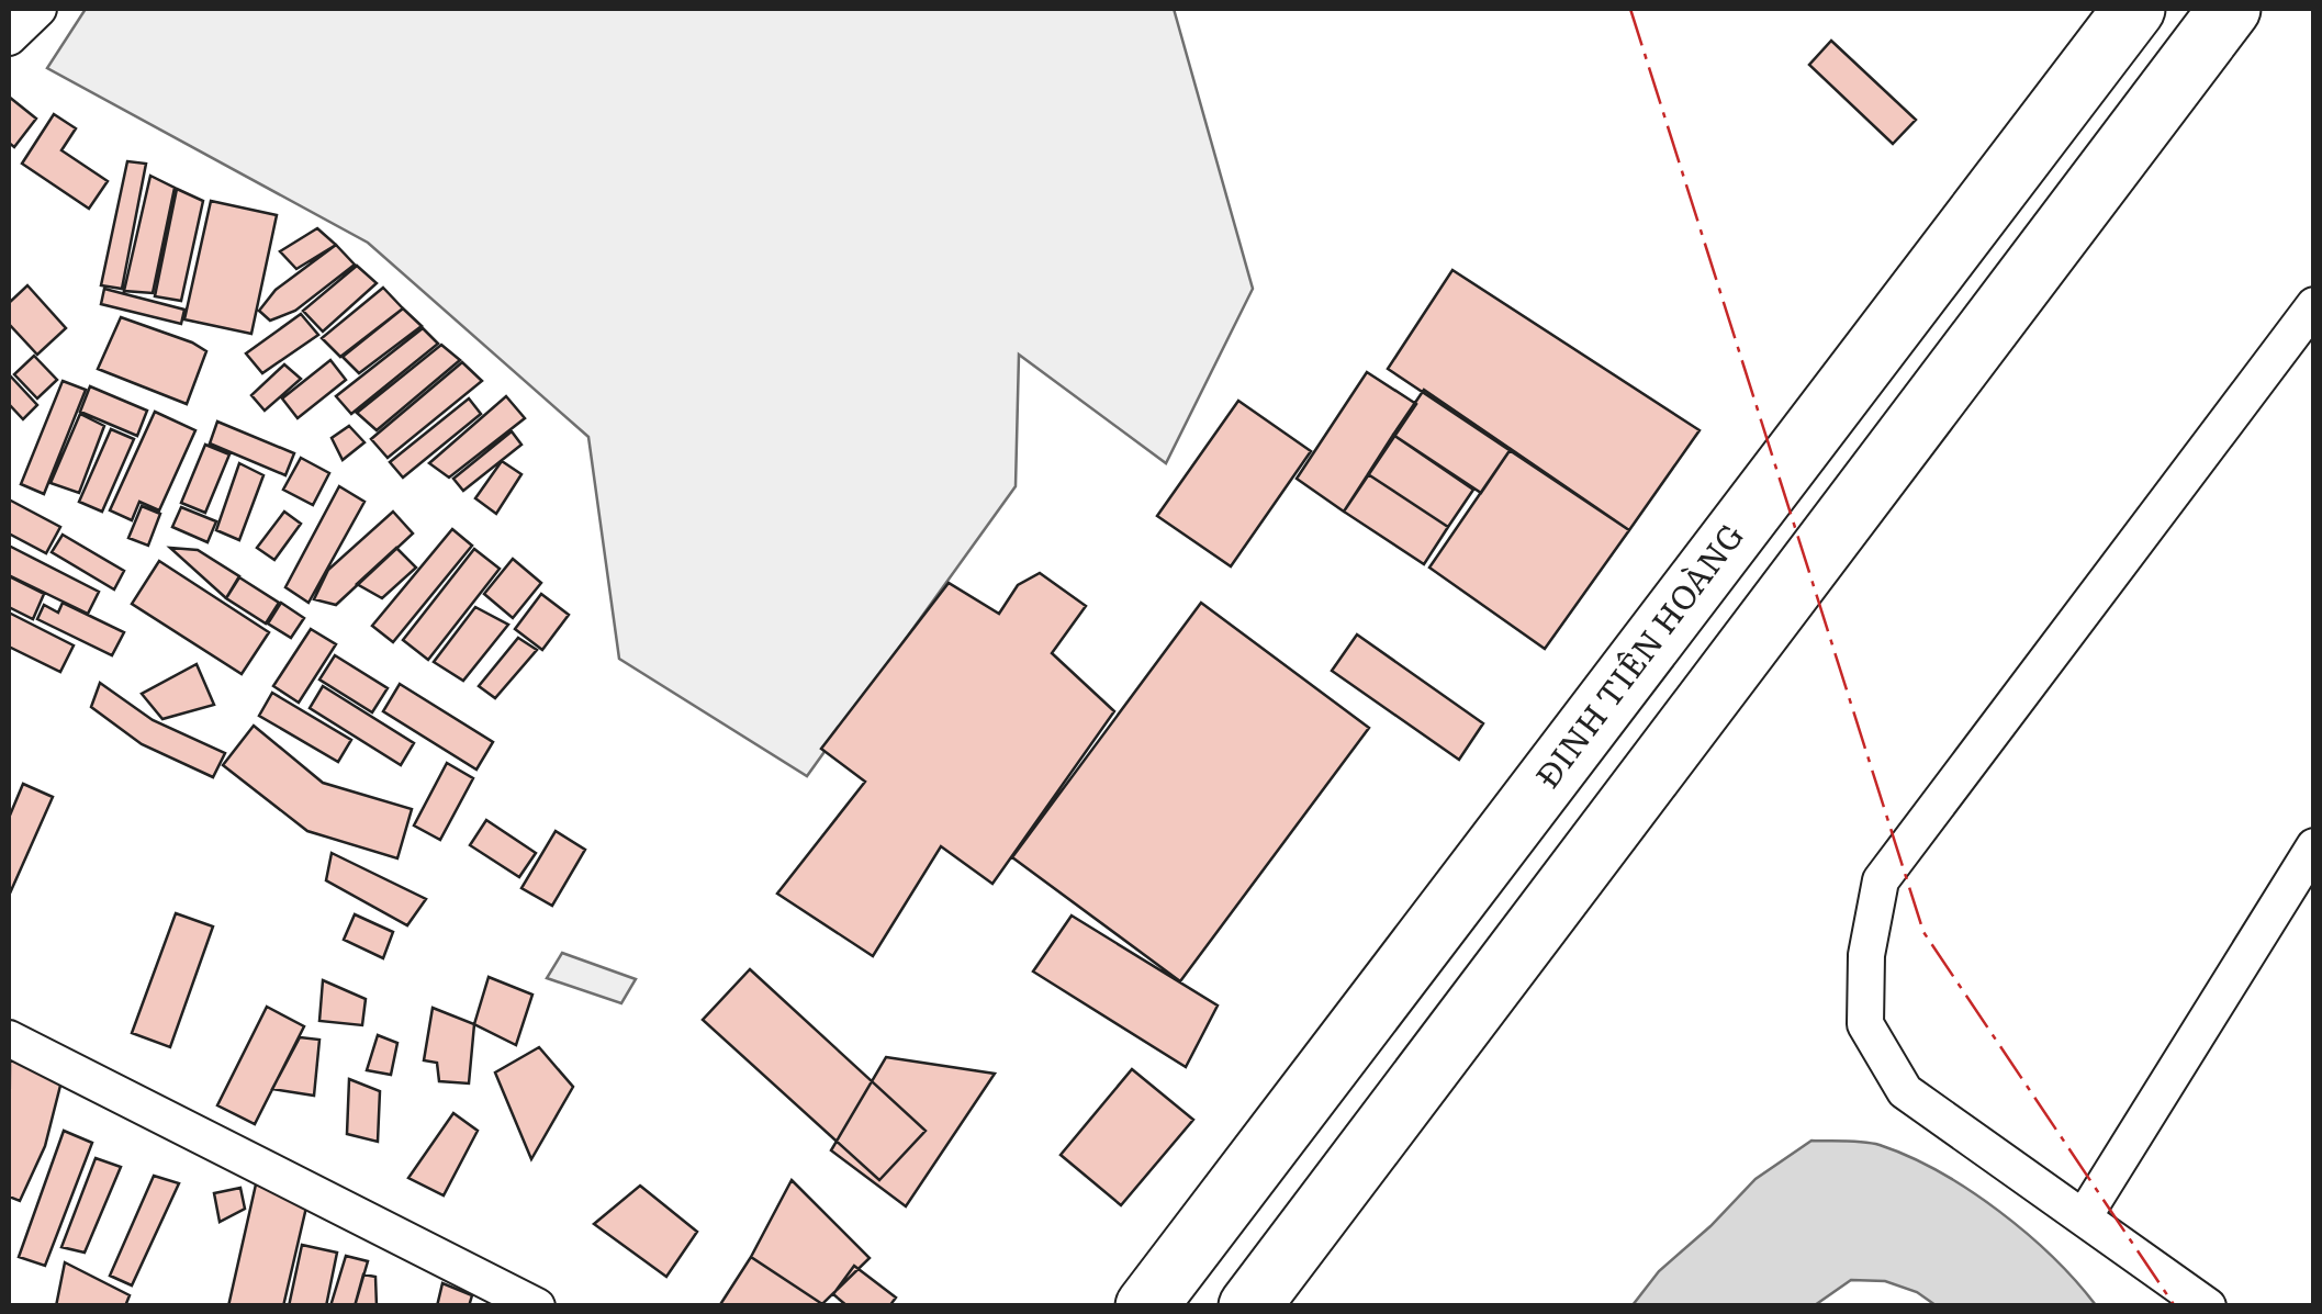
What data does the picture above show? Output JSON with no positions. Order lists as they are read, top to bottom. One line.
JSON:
{"streets":{"highway":["ĐINH TIÊN HOÀNG"]}}
